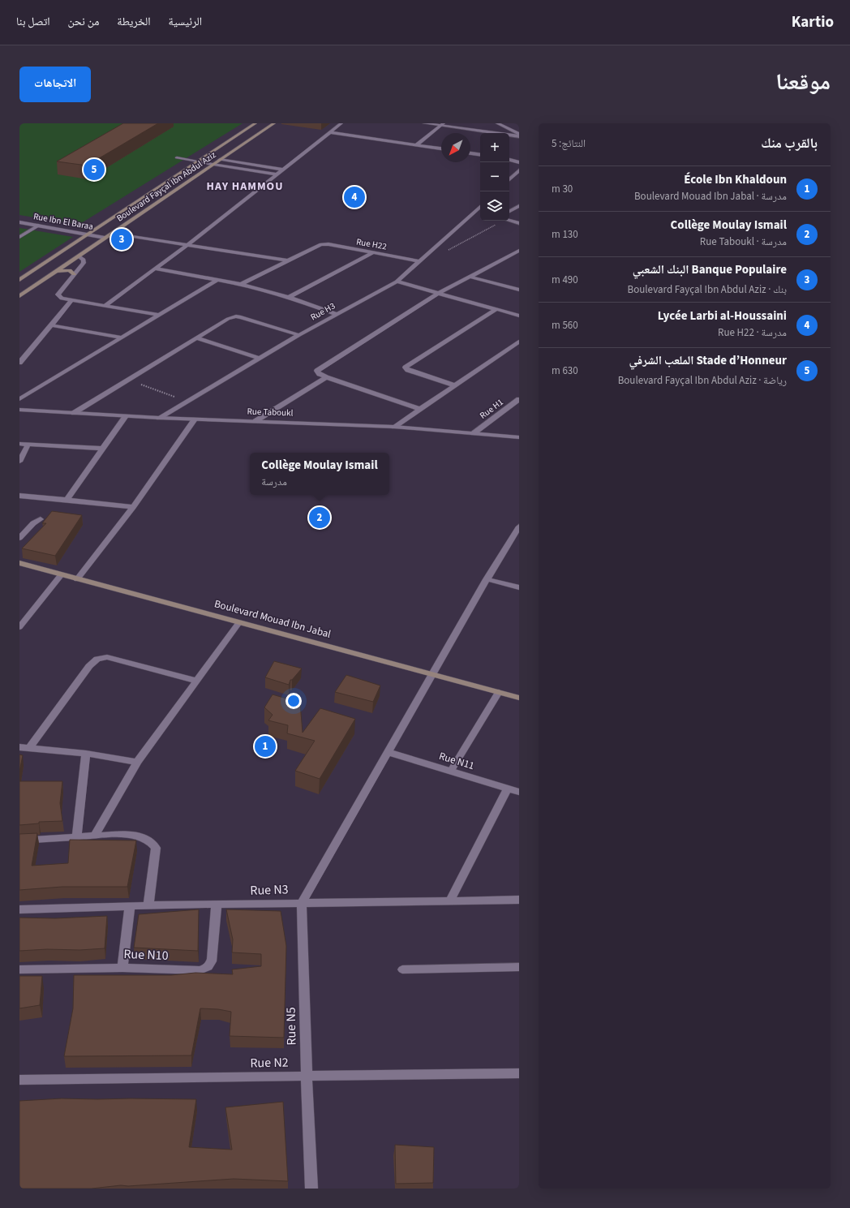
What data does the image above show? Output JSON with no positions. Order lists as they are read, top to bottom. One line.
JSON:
{"streets":{"main road":["Boulevard Fayçal Ibn Abdul Aziz","Boulevard Mouad Ibn Jabal"],"street":["Rue Ibn El Baraa","Rue H22","Rue H3","Rue H1","Rue Taboukl","Rue N11","Rue N3","Rue N10","Rue N5","Rue N2"]},"crossings":[["Boulevard Fayçal Ibn Abdul Aziz","Rue Ibn El Baraa"],["Rue H22","Rue H3"],["Rue H3","Rue Taboukl"],["Rue H1","Rue Taboukl"],["Rue N3","Rue N10"],["Rue N3","Rue N5"],["Rue N5","Rue N2"]],"districts":["HAY HAMMOU"],"north":"bottom left","page":{"header":"Kartio","nav":["الرئيسية","الخريطة","من نحن","اتصل بنا"],"title":"موقعنا","buttons":"الاتجاهات","heading":["بالقرب منك","النتائج: 5"],"map_buttons":["+","−"],"pins":["5","4","3","2","1"],"list":[{"mark":"1","name":"École Ibn Khaldoun","note":"مدرسة · Boulevard Mouad Ibn Jabal","value":"30 m"},{"mark":"2","name":"Collège Moulay Ismail","note":"مدرسة · Rue Taboukl","value":"130 m"},{"mark":"3","name":"Banque Populaire البنك الشعبي","note":"بنك · Boulevard Fayçal Ibn Abdul Aziz","value":"490 m"},{"mark":"4","name":"Lycée Larbi al-Houssaini","note":"مدرسة · Rue H22","value":"560 m"},{"mark":"5","name":"Stade d’Honneur الملعب الشرفي","note":"رياضة · Boulevard Fayçal Ibn Abdul Aziz","value":"630 m"}],"popup":["Collège Moulay Ismail","مدرسة"]}}
